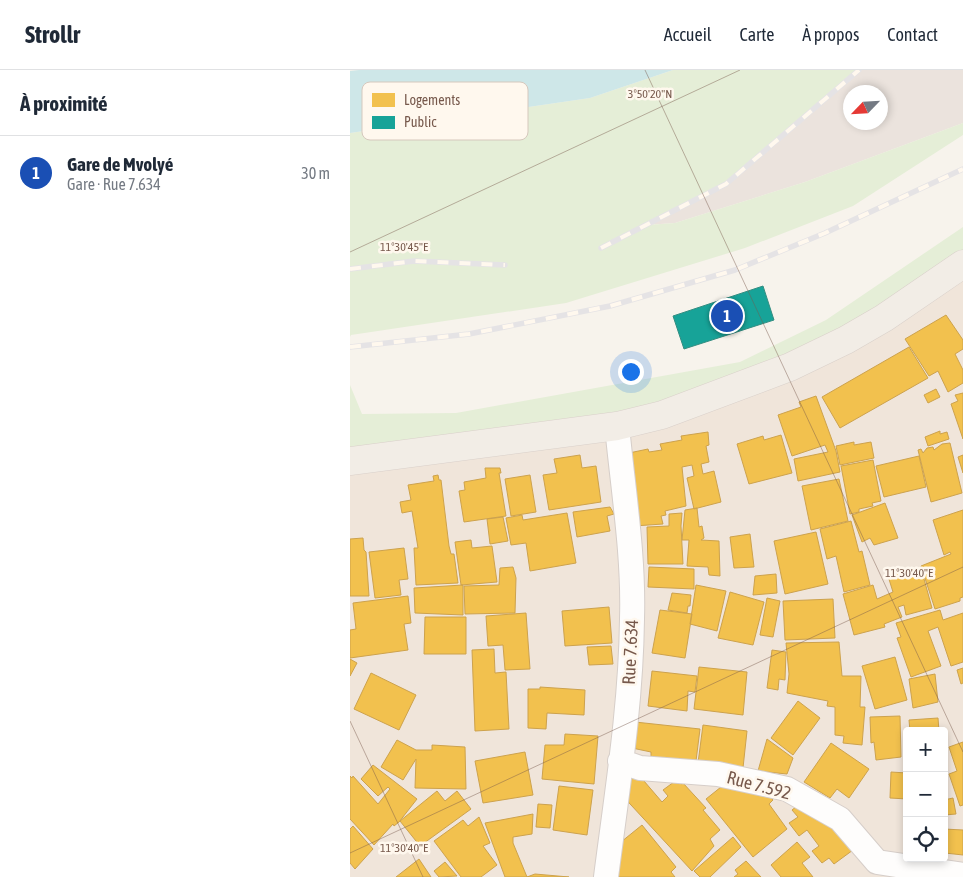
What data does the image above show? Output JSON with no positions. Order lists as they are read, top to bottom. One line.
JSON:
{"streets":{"street":["Rue 7.634","Rue 7.592"]},"crossings":[["Rue 7.634","Rue 7.592"]],"legend":["Logements","Public"],"north":"bottom left","page":{"header":"Strollr","nav":["Accueil","Carte","À propos","Contact"],"heading":"À proximité","list":[{"mark":"1","name":"Gare de Mvolyé","note":"Gare · Rue 7.634","value":"30 m"}],"pins":"1","map_buttons":["+","−"]},"coordinates":["3°50'20\"N","11°30'45\"E","11°30'40\"E"]}
